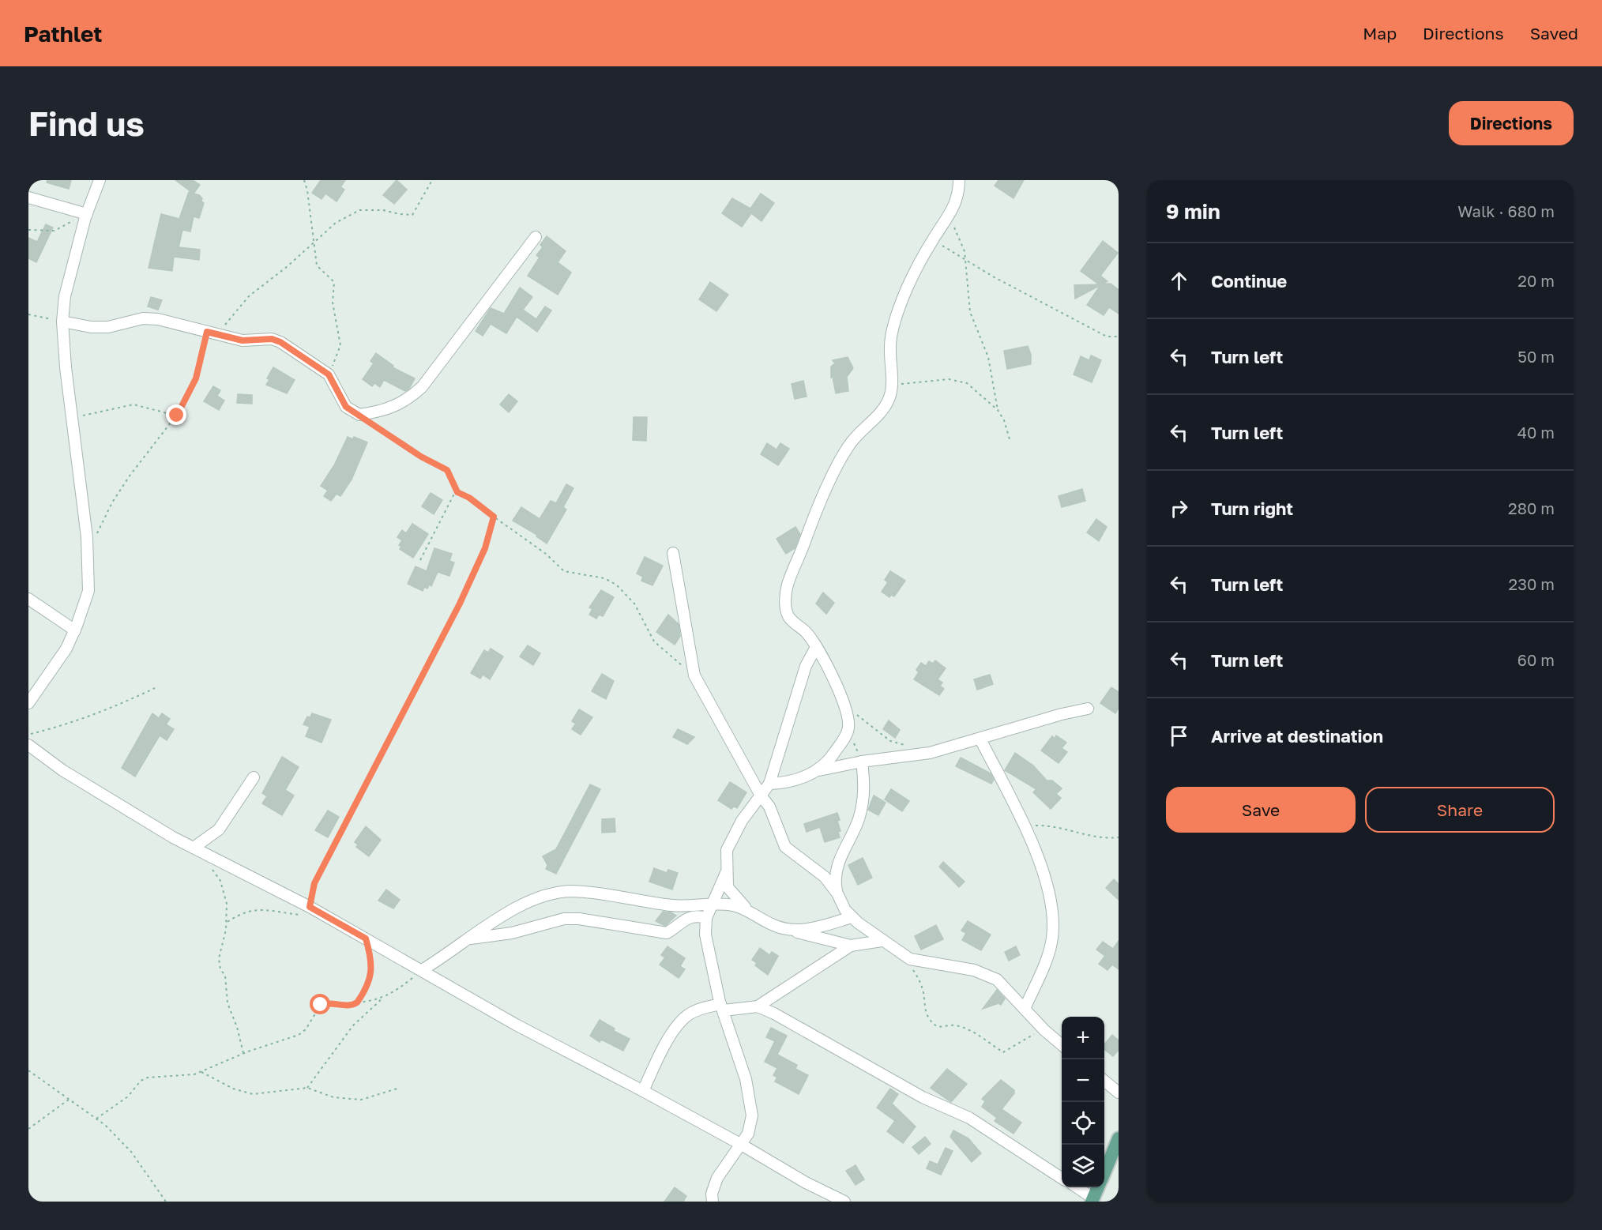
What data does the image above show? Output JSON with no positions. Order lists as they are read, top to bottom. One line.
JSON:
{"page":{"header":"Pathlet","nav":["Map","Directions","Saved"],"buttons":["Directions",["Save","Share"]],"title":"Find us","heading":["9 min","Walk · 680 m"],"list":[["Continue","20 m"],["Turn left","50 m"],["Turn left","40 m"],["Turn right","280 m"],["Turn left","230 m"],["Turn left","60 m"],"Arrive at destination"],"map_buttons":["+","−"]}}
